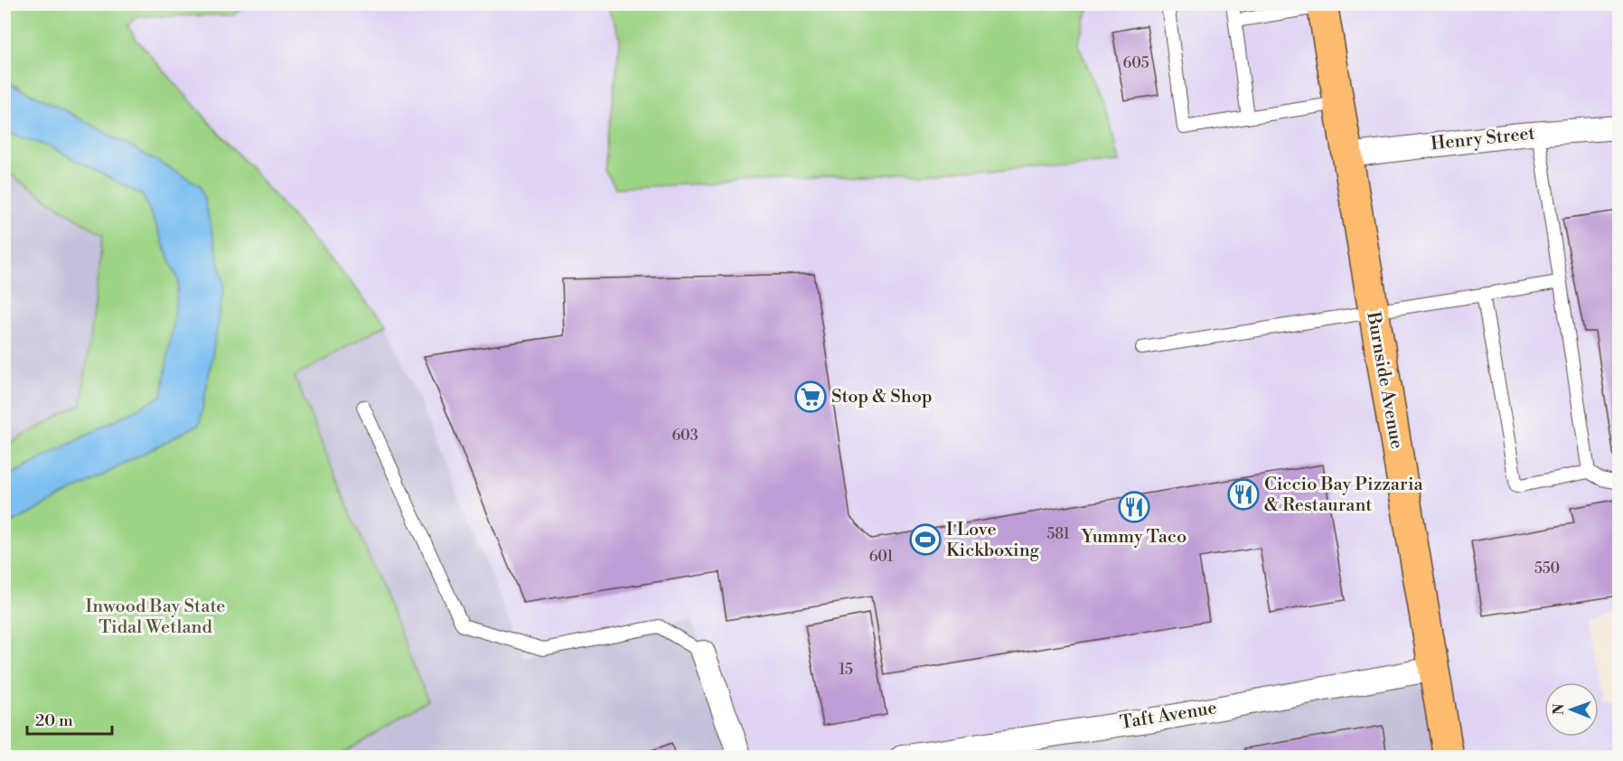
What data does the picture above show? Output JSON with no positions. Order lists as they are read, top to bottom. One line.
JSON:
{"streets":{"main road":["Burnside Avenue"],"street":["Henry Street","Taft Avenue"]},"crossings":[["Henry Street","Burnside Avenue"],["Burnside Avenue","Taft Avenue"]],"parks":["Inwood Bay State Tidal Wetland"],"places":{"supermarket":["Stop & Shop"],"restaurant":["Ciccio Bay Pizzaria & Restaurant","Yummy Taco"],"sports":["I Love Kickboxing"]},"house_numbers":["605","603","581","601","550","15"],"scale_bar":"20 m","north":"left"}
